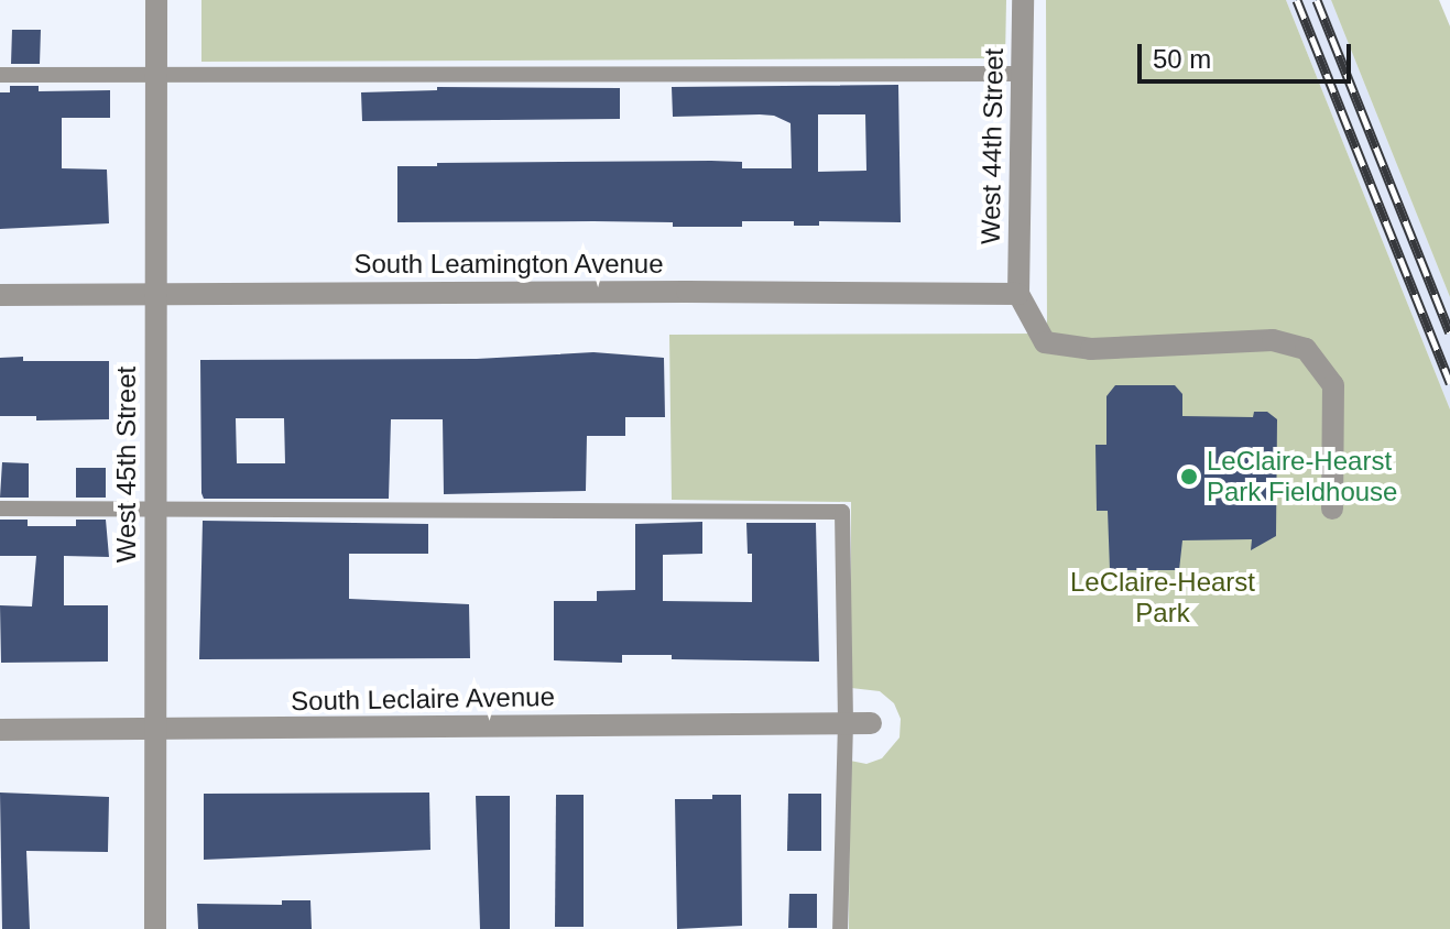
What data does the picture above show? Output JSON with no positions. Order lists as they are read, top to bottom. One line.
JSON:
{"streets":{"street":["West 44th Street","South Leamington Avenue","West 45th Street","South Leclaire Avenue"]},"crossings":[["West 44th Street","South Leamington Avenue"],["South Leamington Avenue","West 45th Street"],["West 45th Street","South Leclaire Avenue"]],"parks":["LeClaire-Hearst Park"],"places":["LeClaire-Hearst Park Fieldhouse"],"scale_bar":"50 m"}
